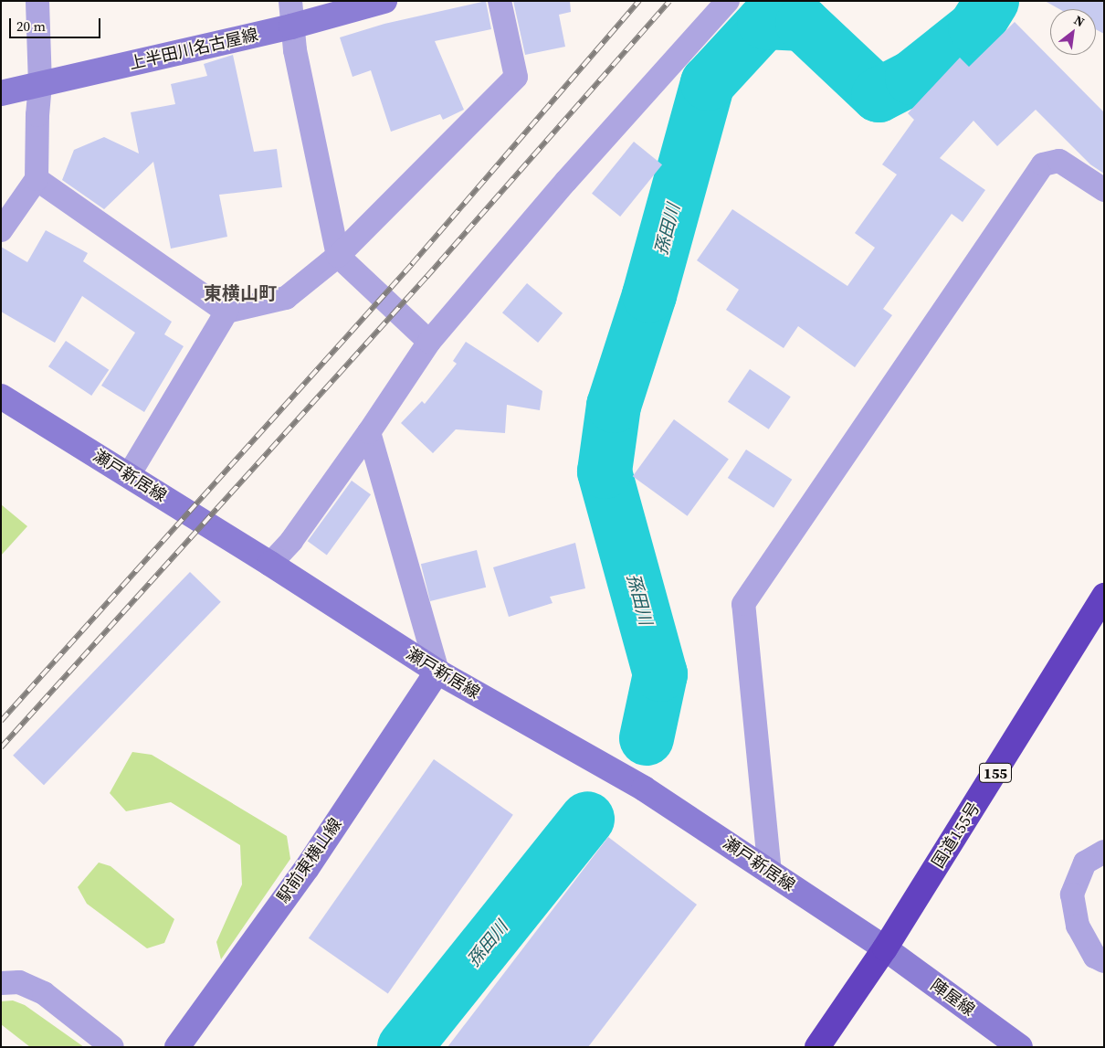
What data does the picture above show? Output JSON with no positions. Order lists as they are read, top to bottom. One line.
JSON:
{"streets":{"highway":["155","国道155号"],"street":["上半田川名古屋線","瀬戸新居線","駅前東横山線","陣屋線"]},"crossings":[["瀬戸新居線","国道155号"],["瀬戸新居線","駅前東横山線"],["瀬戸新居線","陣屋線"],["国道155号","陣屋線"]],"districts":["東横山町"],"water":["孫田川"],"scale_bar":"20 m","north":"top right"}
